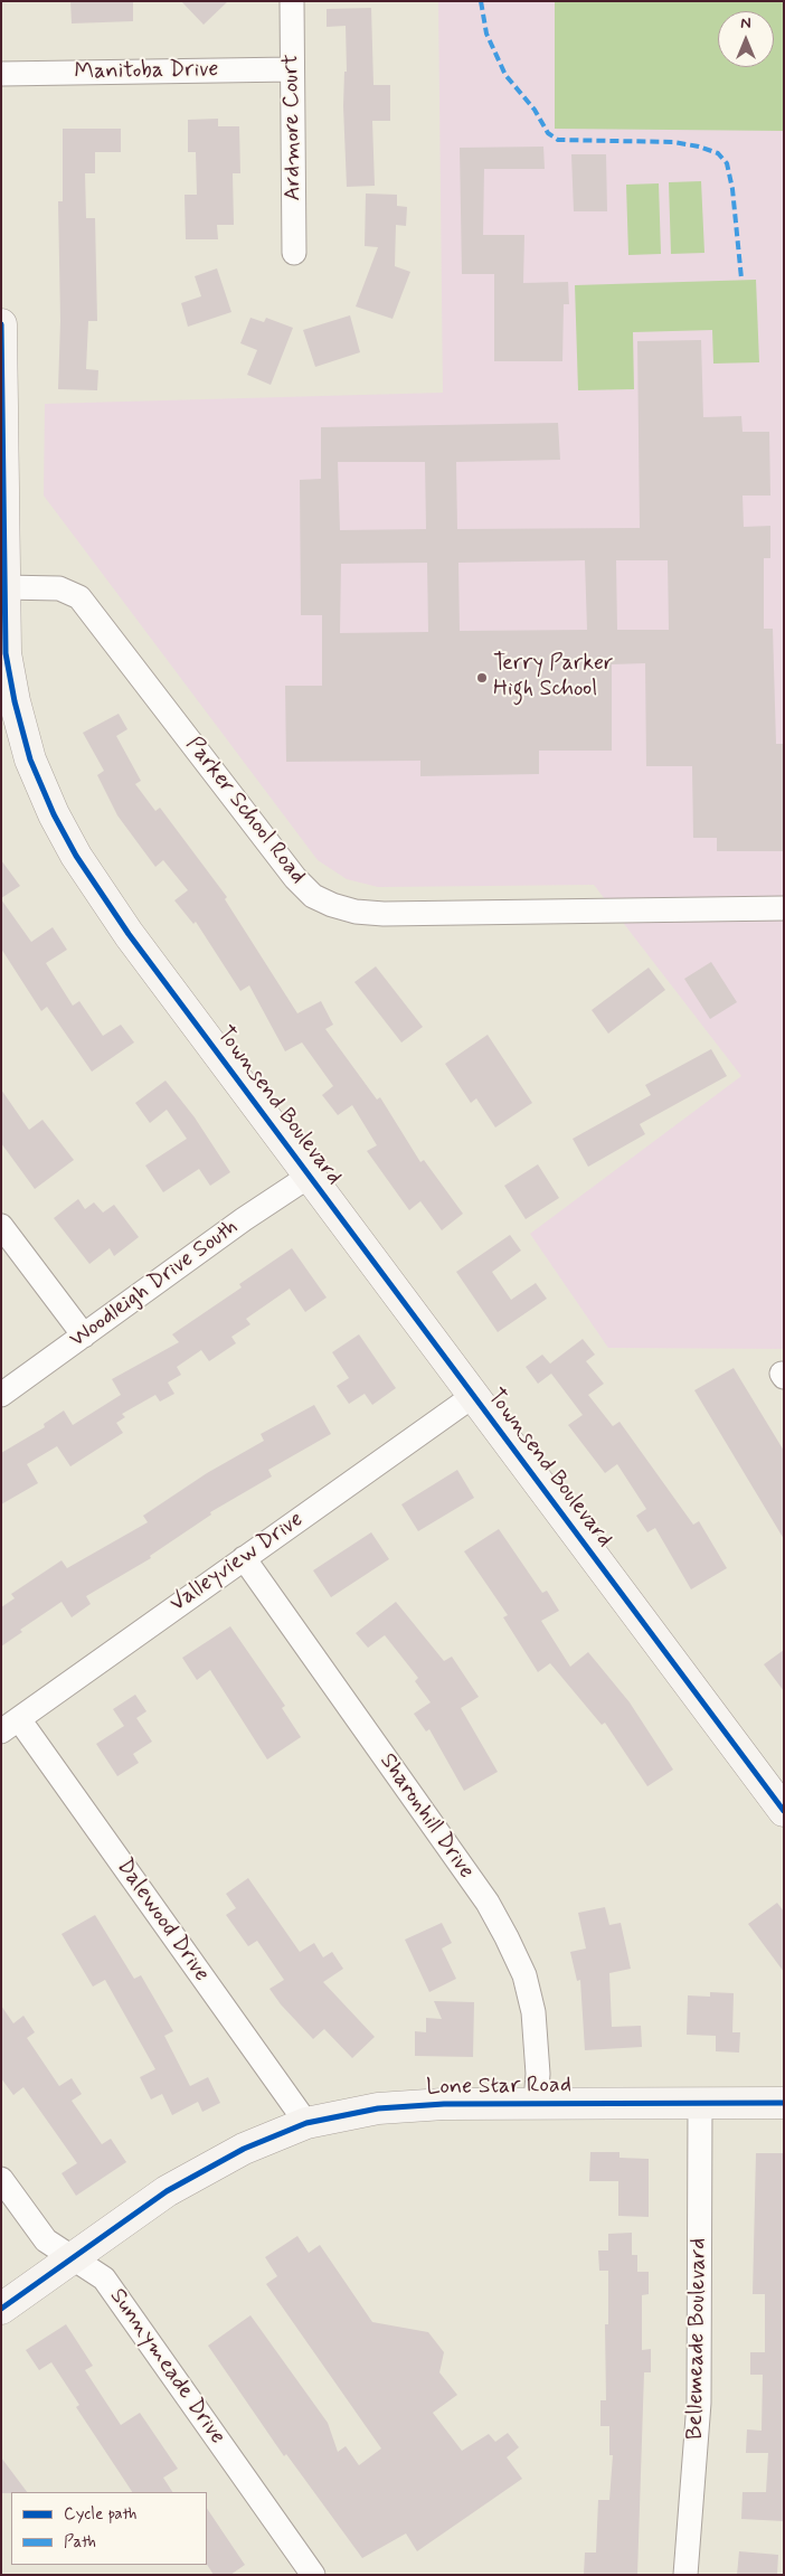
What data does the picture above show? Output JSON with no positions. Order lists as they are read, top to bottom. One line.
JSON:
{"streets":{"street":["Manitoba Drive","Ardmore Court","Parker School Road","Townsend Boulevard","Woodleigh Drive South","Valleyview Drive","Sharonhill Drive","Dalewood Drive","Lone Star Road","Bellemeade Boulevard","Sunnymeade Drive"]},"crossings":[["Manitoba Drive","Ardmore Court"],["Parker School Road","Townsend Boulevard"],["Townsend Boulevard","Woodleigh Drive South"],["Townsend Boulevard","Valleyview Drive"],["Valleyview Drive","Sharonhill Drive"],["Valleyview Drive","Dalewood Drive"],["Sharonhill Drive","Lone Star Road"],["Dalewood Drive","Lone Star Road"],["Lone Star Road","Bellemeade Boulevard"],["Lone Star Road","Sunnymeade Drive"]],"places":["Terry Parker High School"],"legend":["Cycle path","Path"],"north":"top"}
